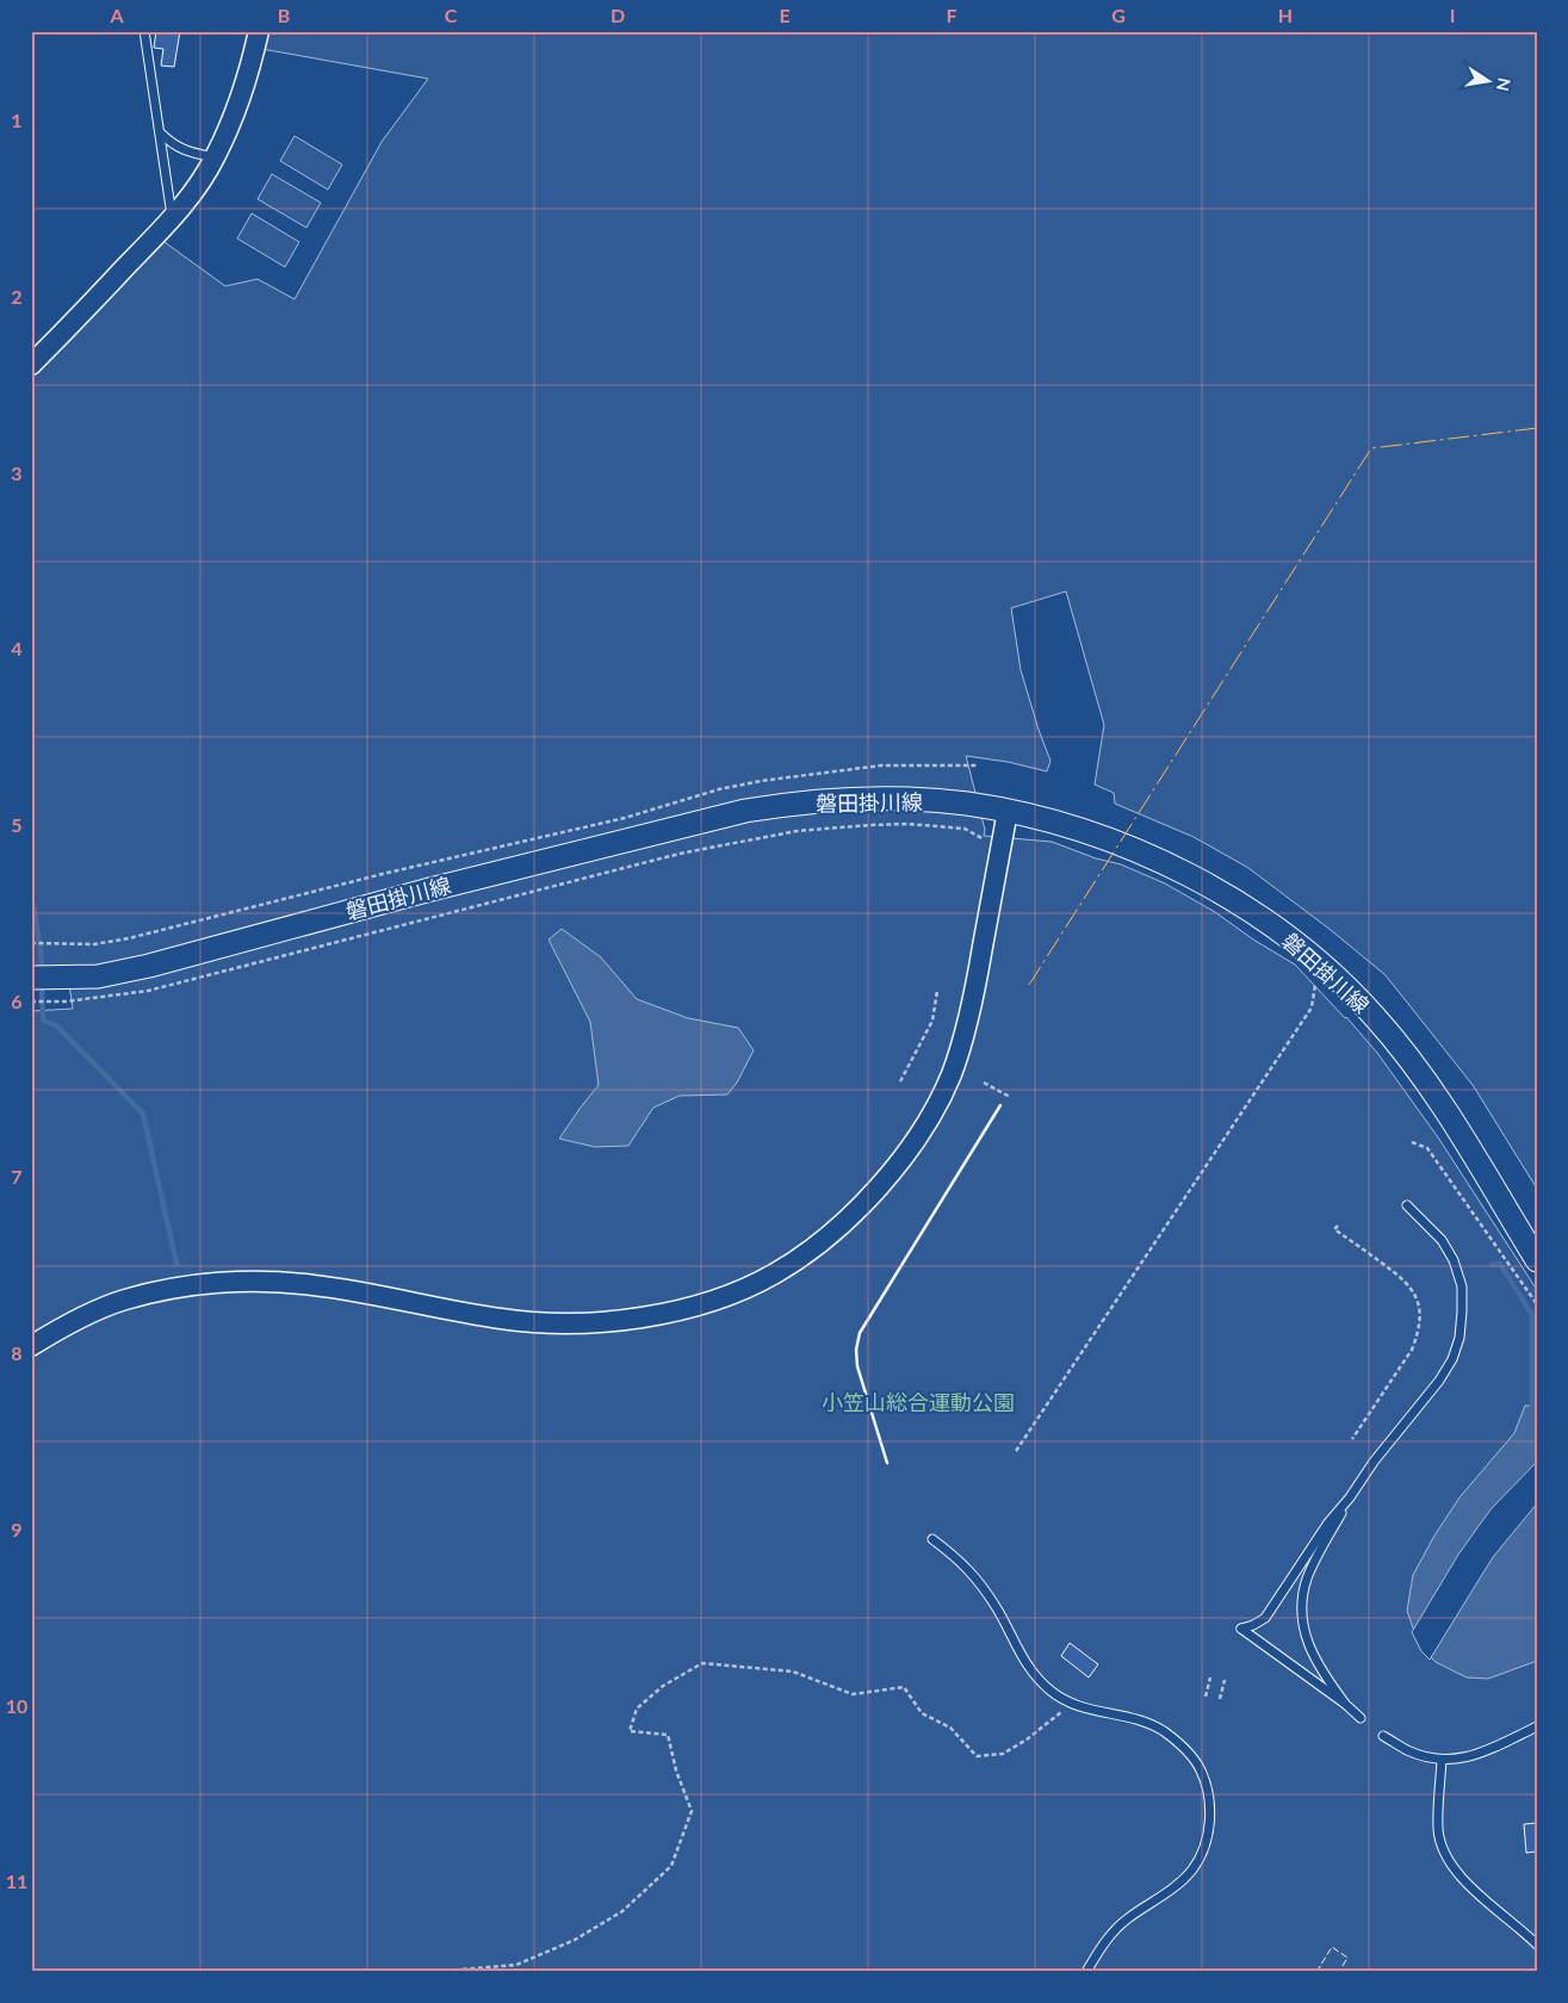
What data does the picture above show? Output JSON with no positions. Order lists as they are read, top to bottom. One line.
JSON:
{"streets":{"main road":["磐田掛川線"]},"parks":["小笠山総合運動公園"],"north":"right","grid":{"columns":["A","B","C","D","E","F","G","H","I"],"rows":["1","2","3","4","5","6","7","8","9","10","11"]}}
